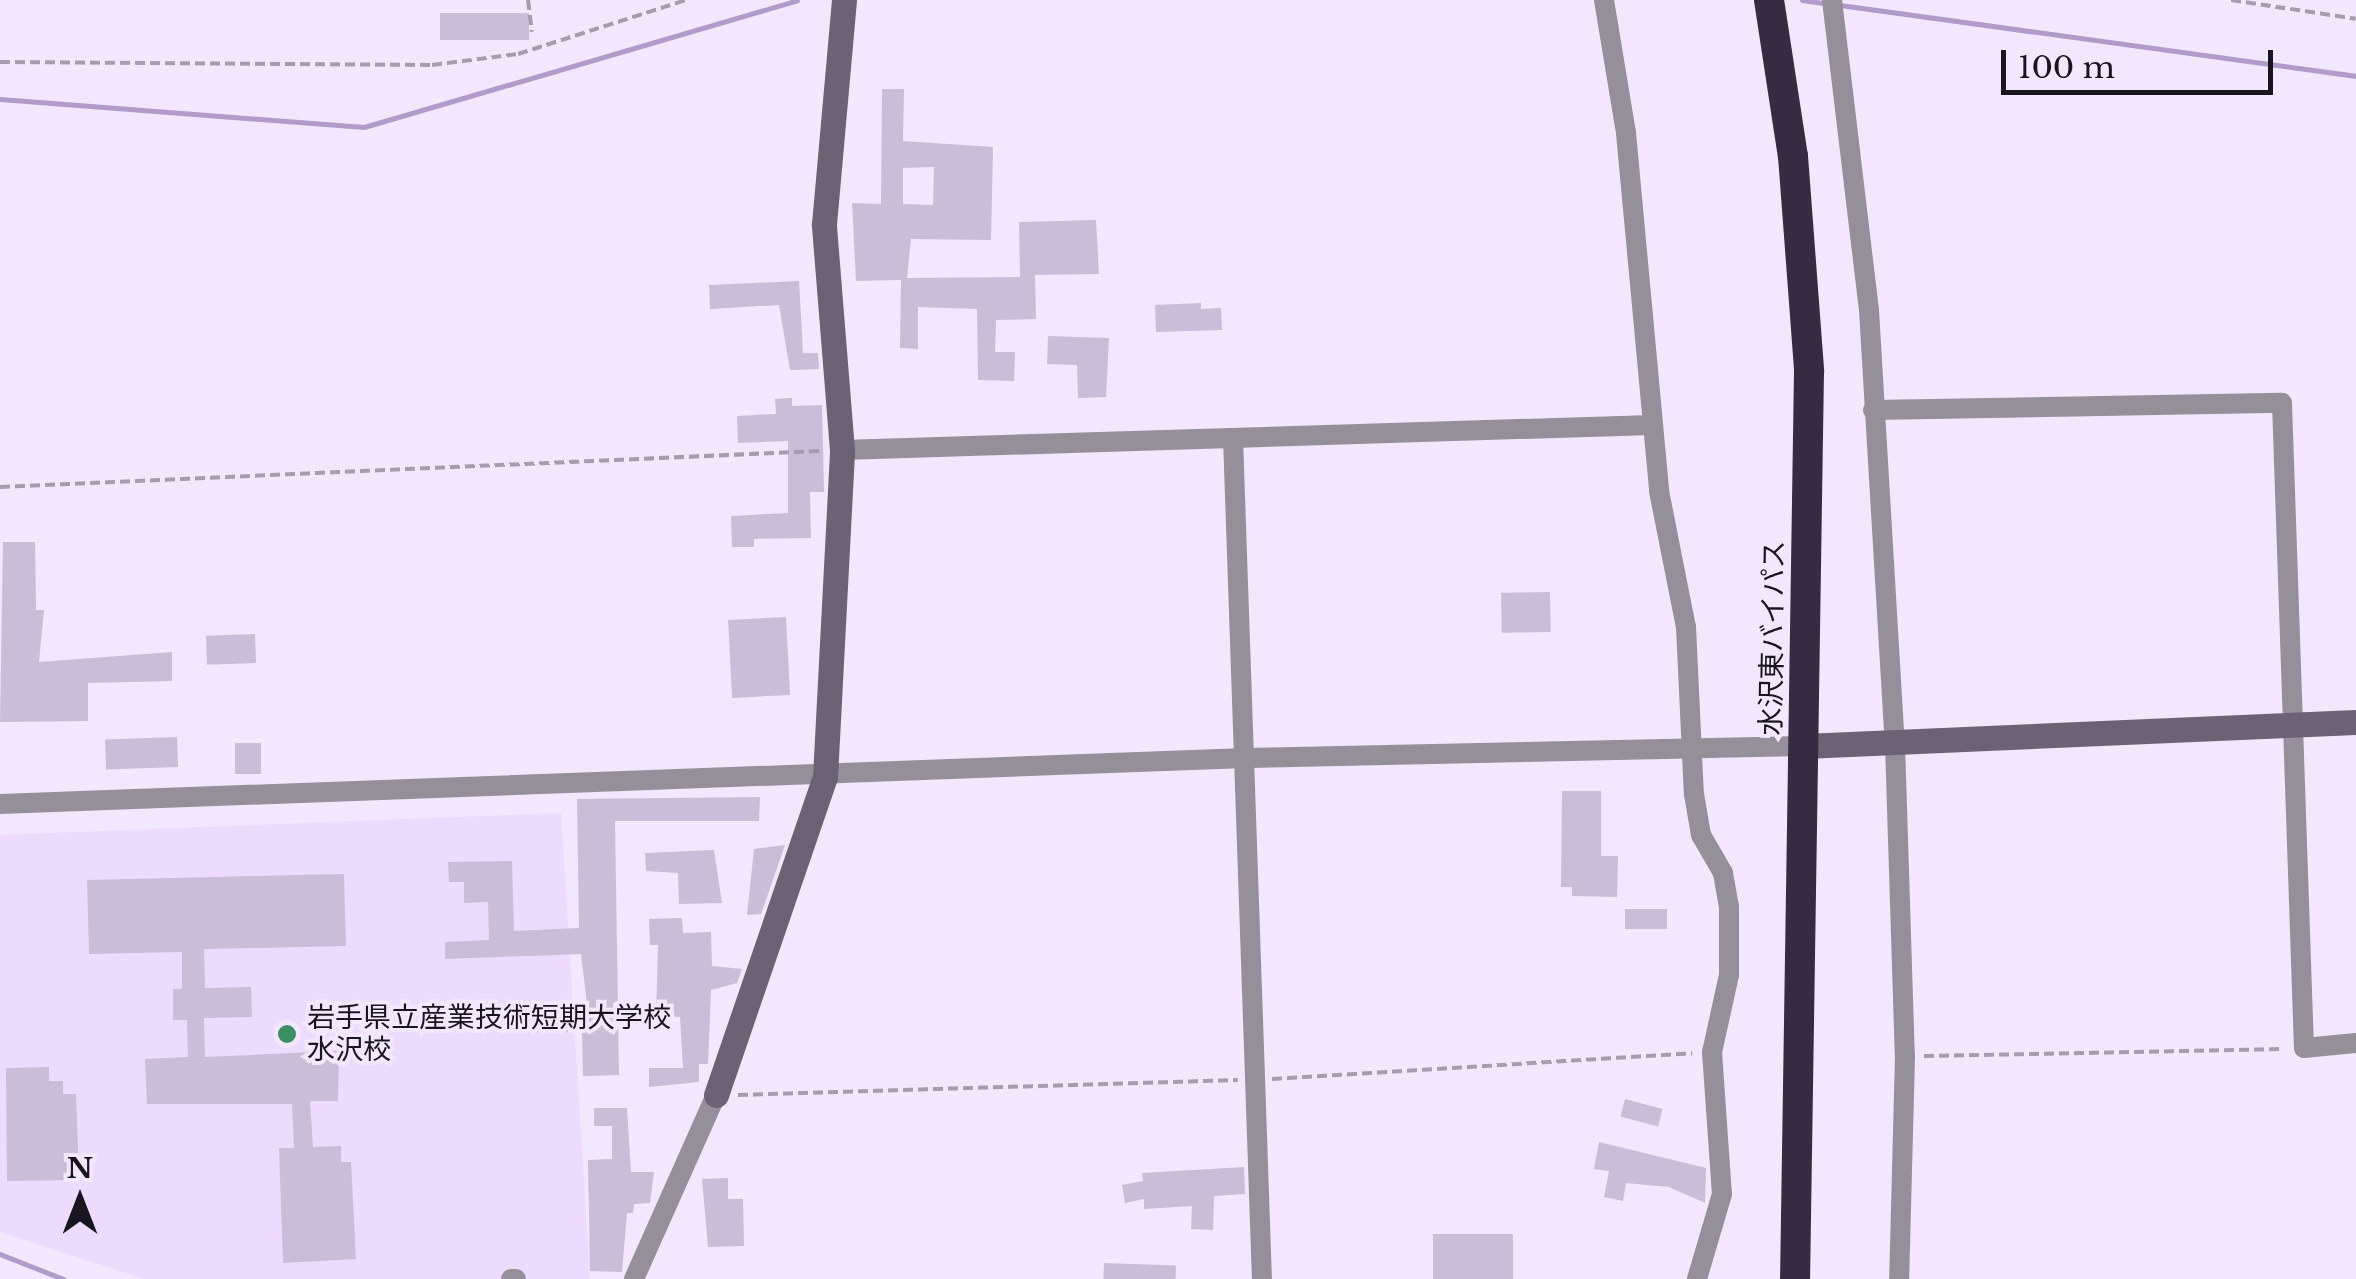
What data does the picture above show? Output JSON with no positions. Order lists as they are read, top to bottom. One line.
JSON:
{"streets":{"highway":["水沢東バイパス"]},"places":["岩手県立産業技術短期大学校 水沢校"],"scale_bar":"100 m","north":"top"}
